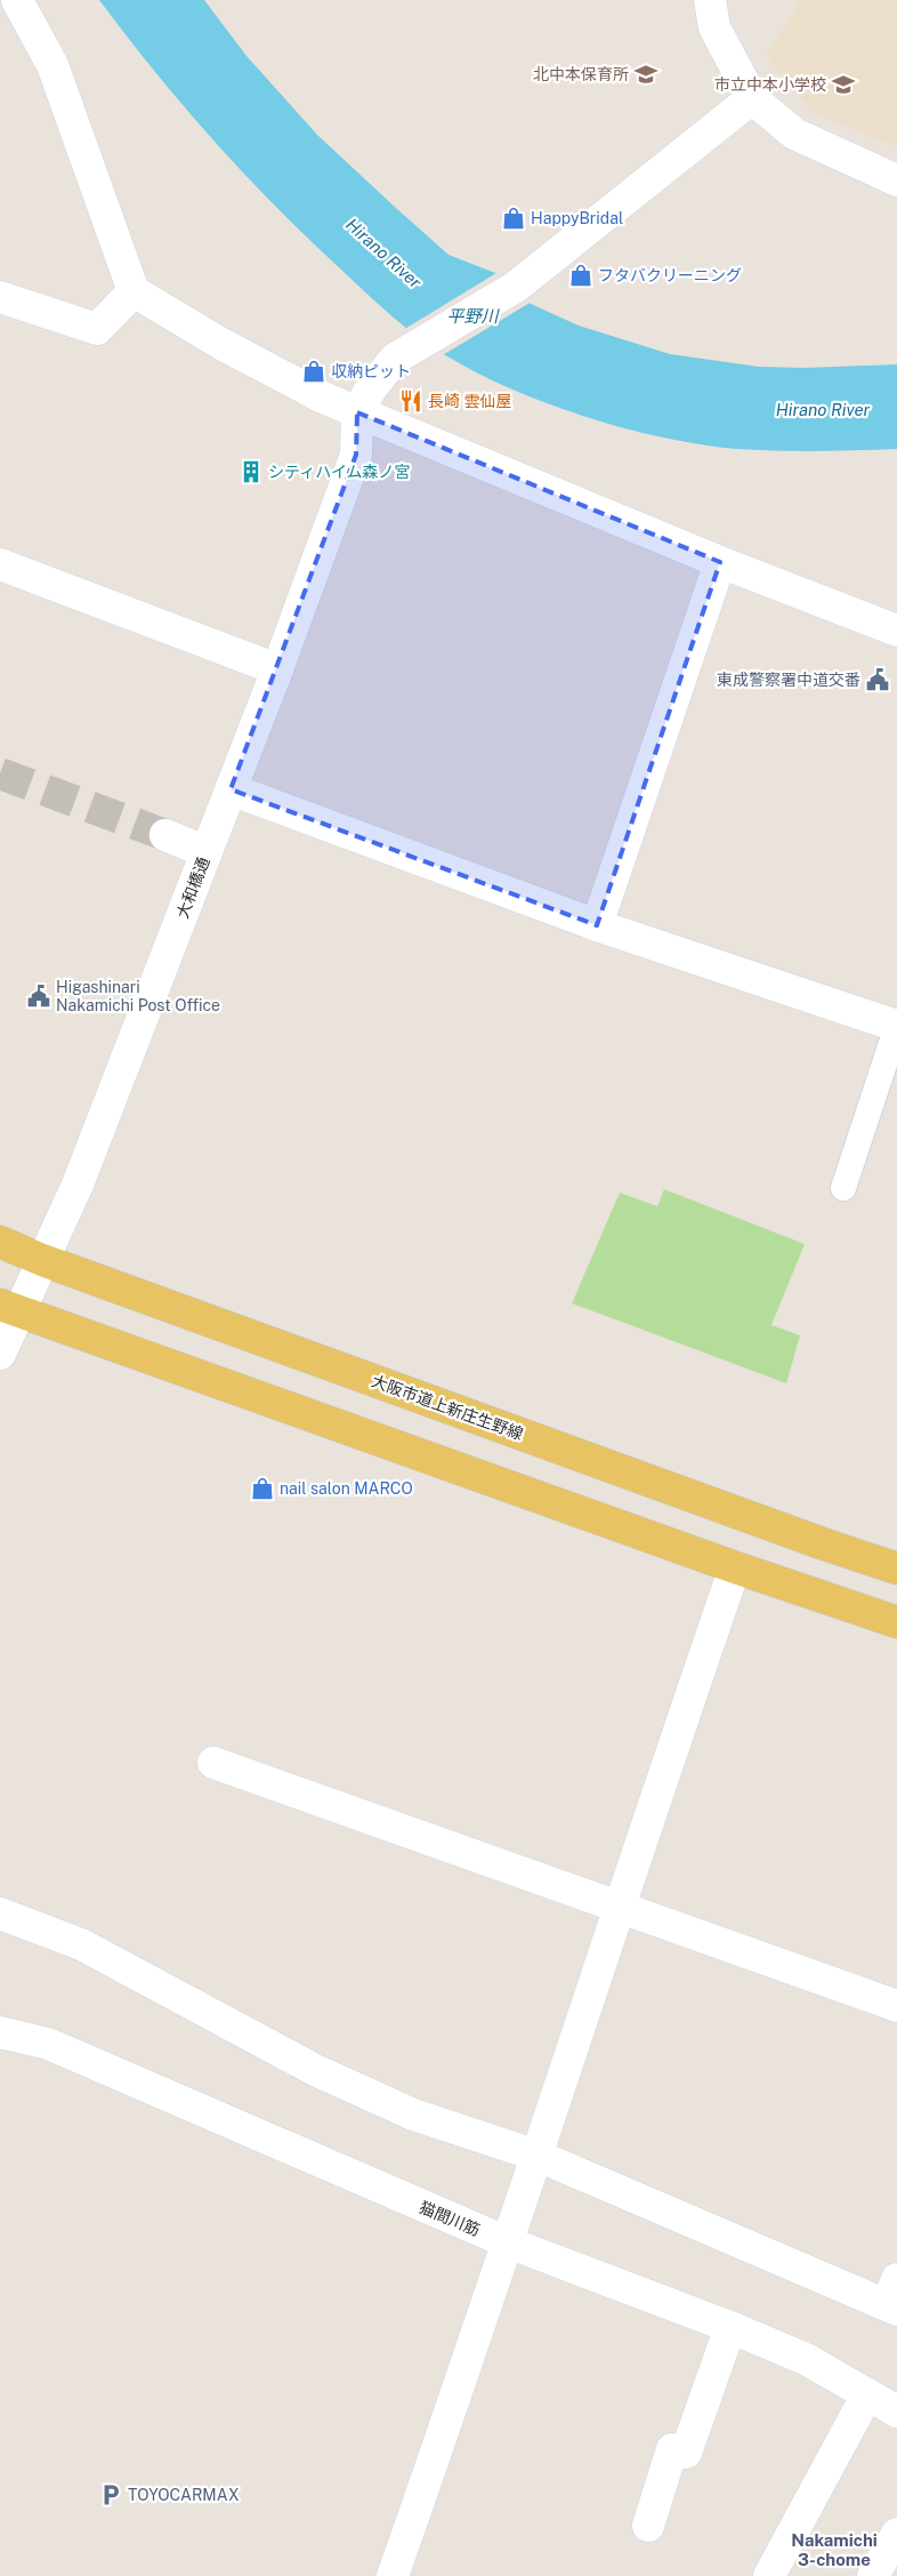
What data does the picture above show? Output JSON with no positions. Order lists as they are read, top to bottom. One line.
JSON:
{"streets":{"main road":["大阪市道上新庄生野線"],"street":["大和橋通","猫間川筋"]},"crossings":[["大和橋通","大阪市道上新庄生野線"]],"districts":["Nakamichi 3-chome"],"water":["Hirano River","平野川"],"places":{"school or university":["北中本保育所","市立中本小学校"],"shop":["HappyBridal","フタバクリーニング","収納ピット","nail salon MARCO"],"restaurant":["長崎 雲仙屋"],"building":["シティハイム森ノ宮"],"public building":["東成警察署中道交番","Higashinari Nakamichi Post Office"],"parking":["TOYOCARMAX"]}}
